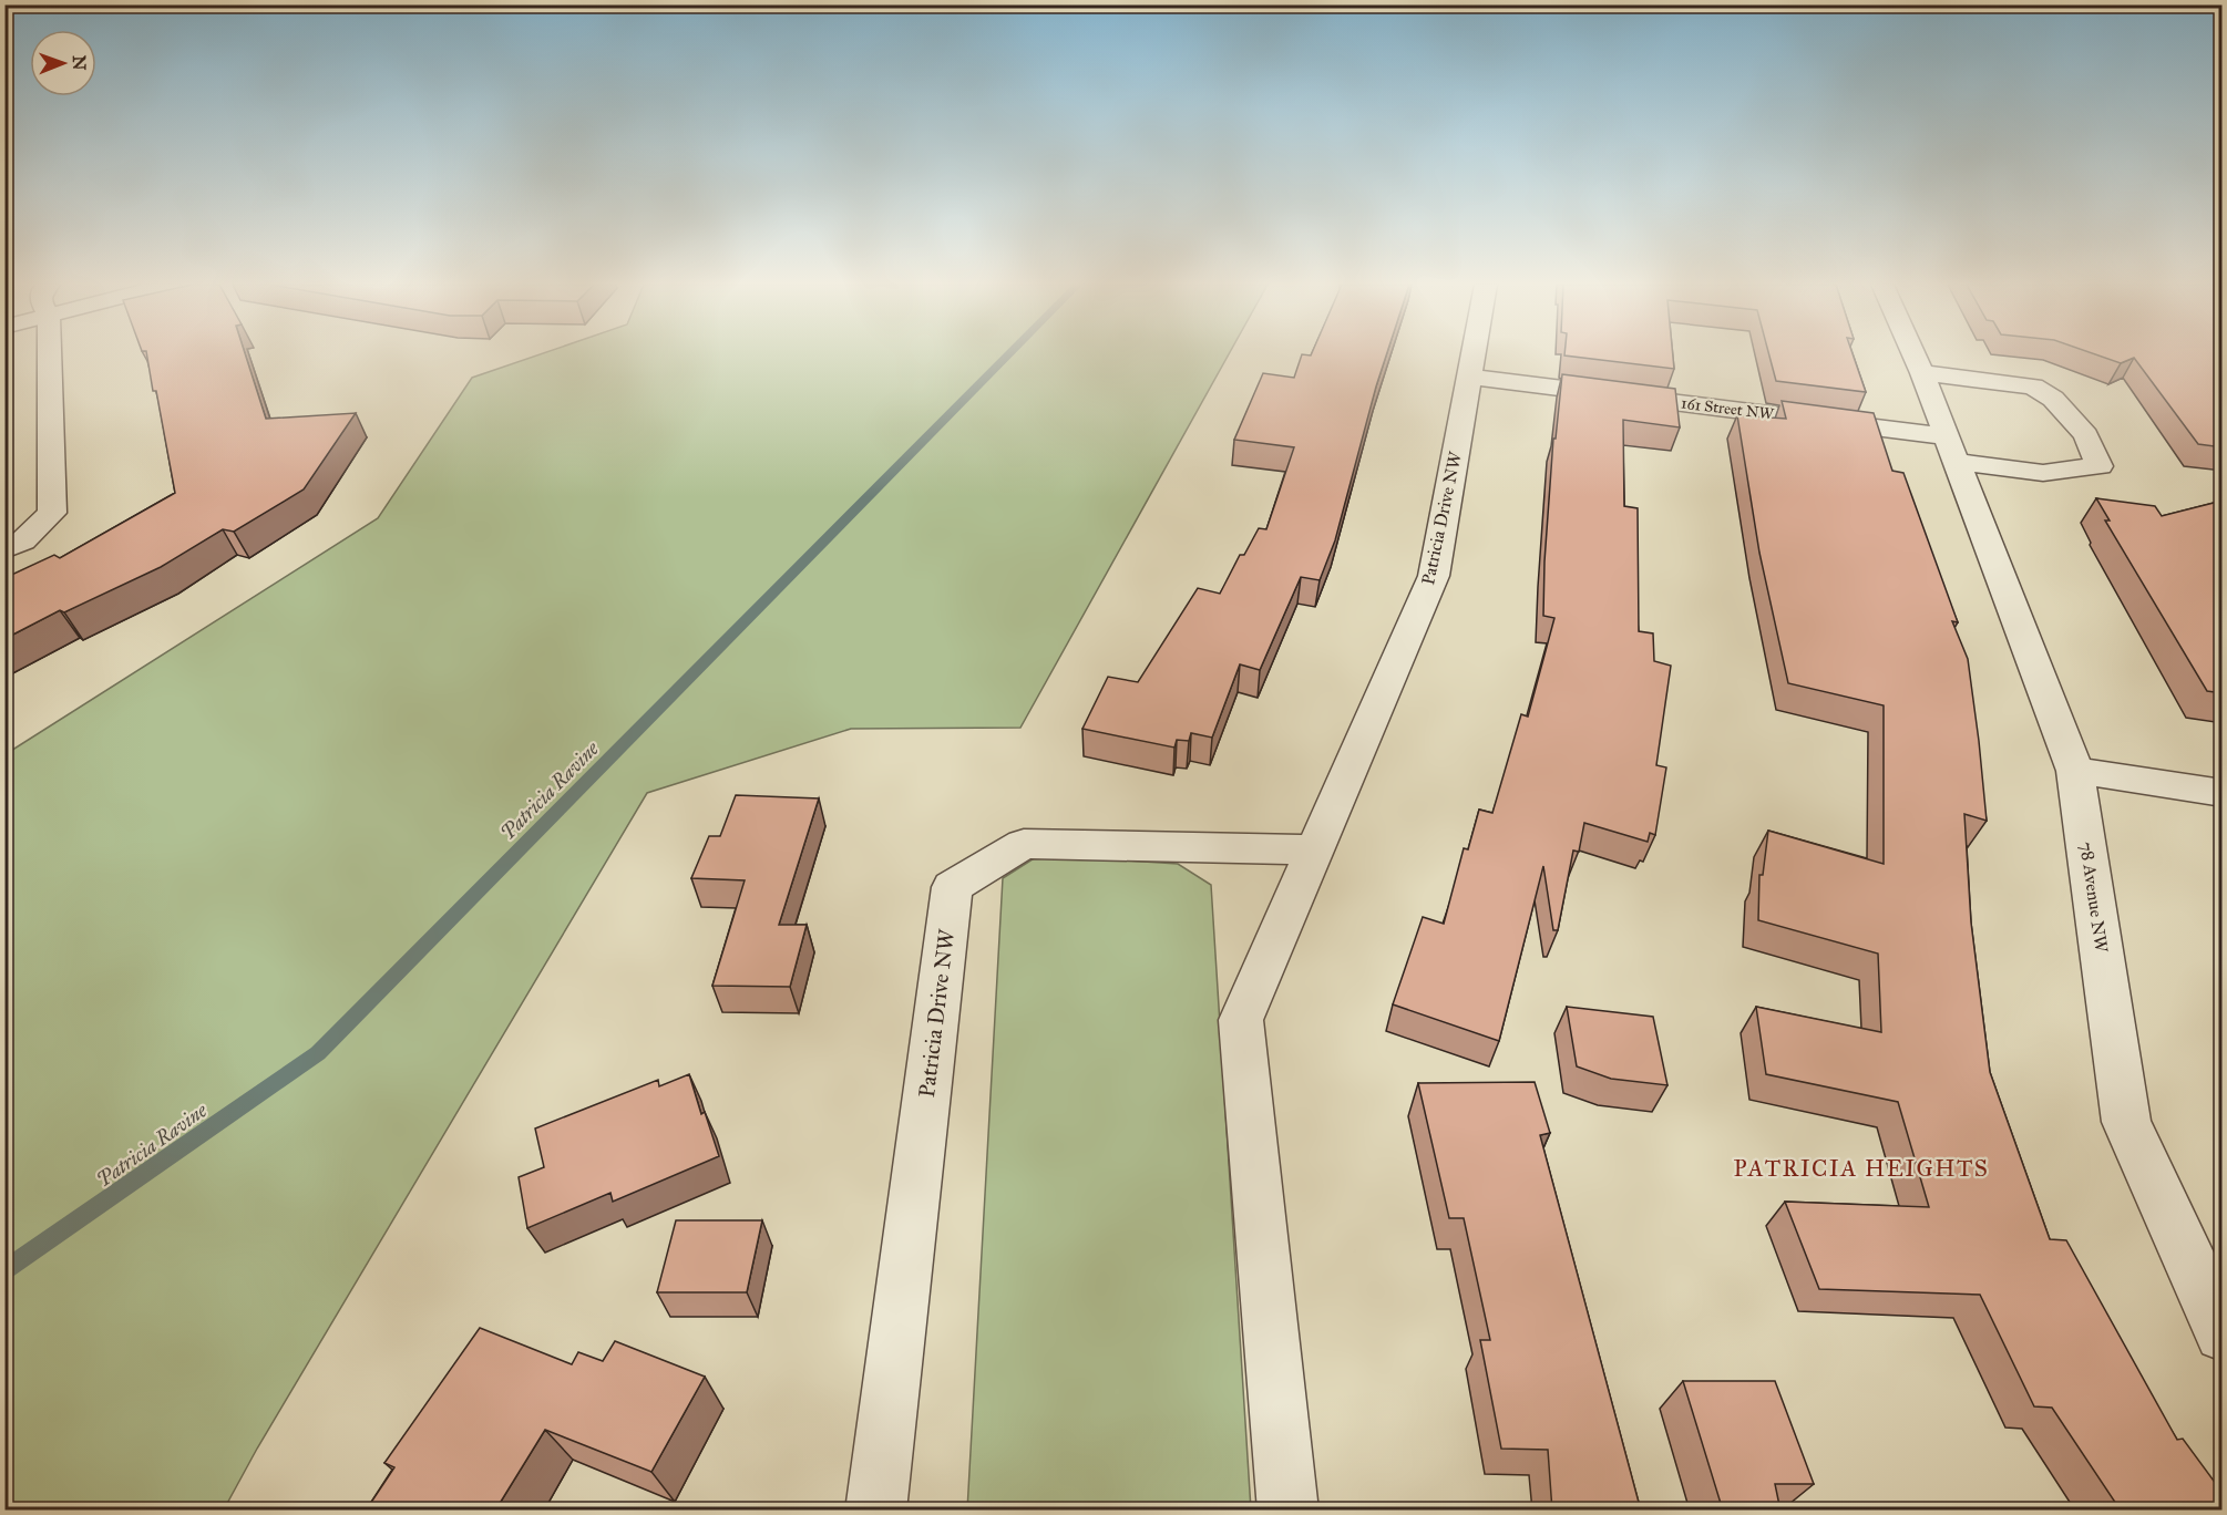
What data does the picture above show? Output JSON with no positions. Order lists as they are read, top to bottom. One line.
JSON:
{"streets":{"street":["161 Street NW","Patricia Drive NW","78 Avenue NW"]},"crossings":[["161 Street NW","Patricia Drive NW"],["161 Street NW","78 Avenue NW"]],"districts":["PATRICIA HEIGHTS"],"water":["Patricia Ravine"],"north":"right"}
